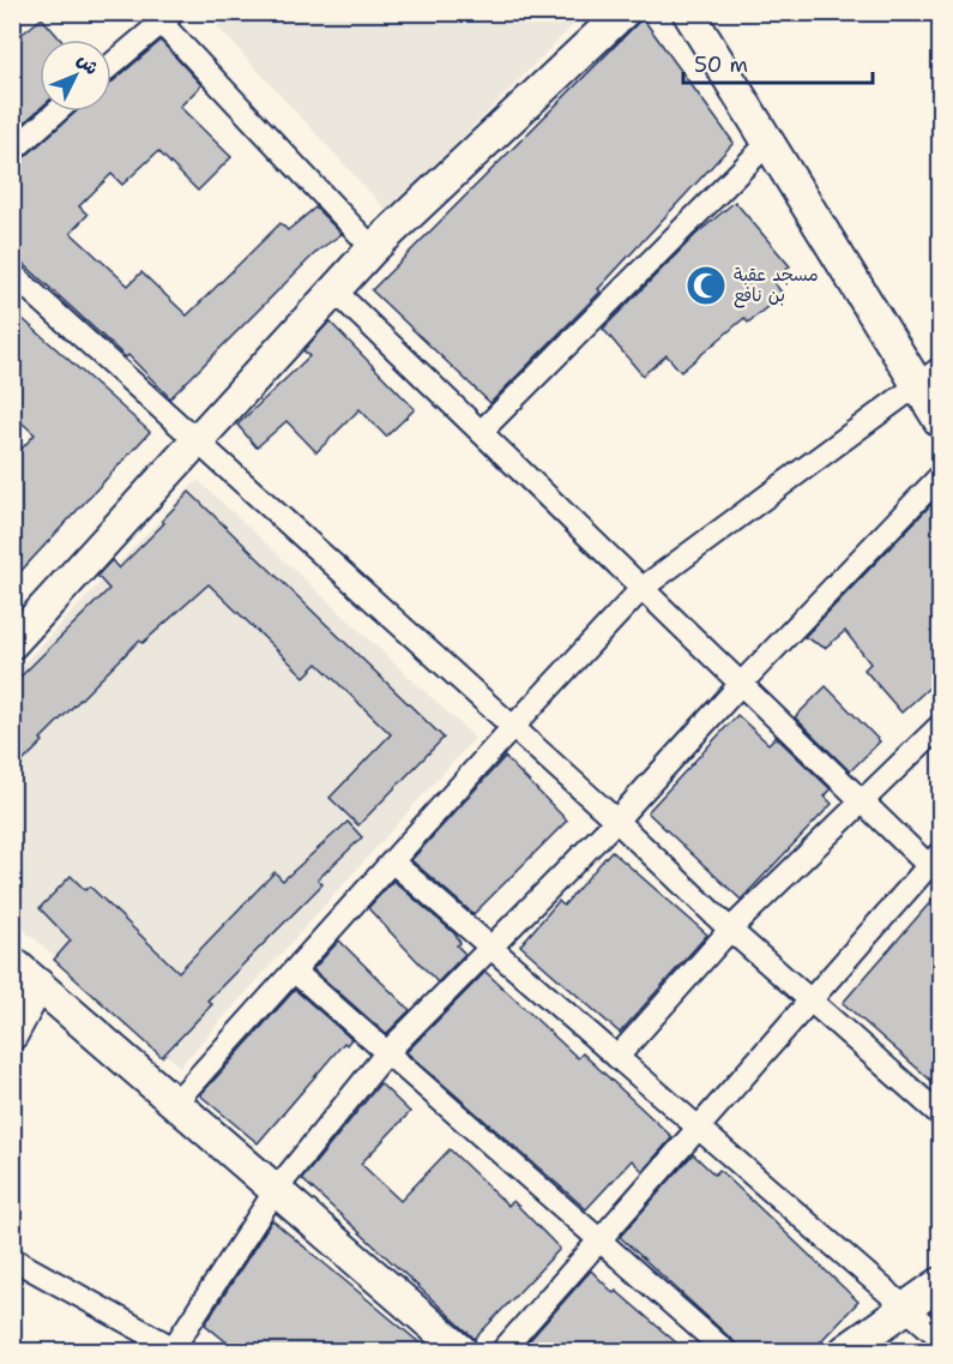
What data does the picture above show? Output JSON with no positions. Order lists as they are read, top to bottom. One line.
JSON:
{"places":{"mosque":["مسجد عقبة بن نافع"]},"scale_bar":"50 m","north":"top right"}
